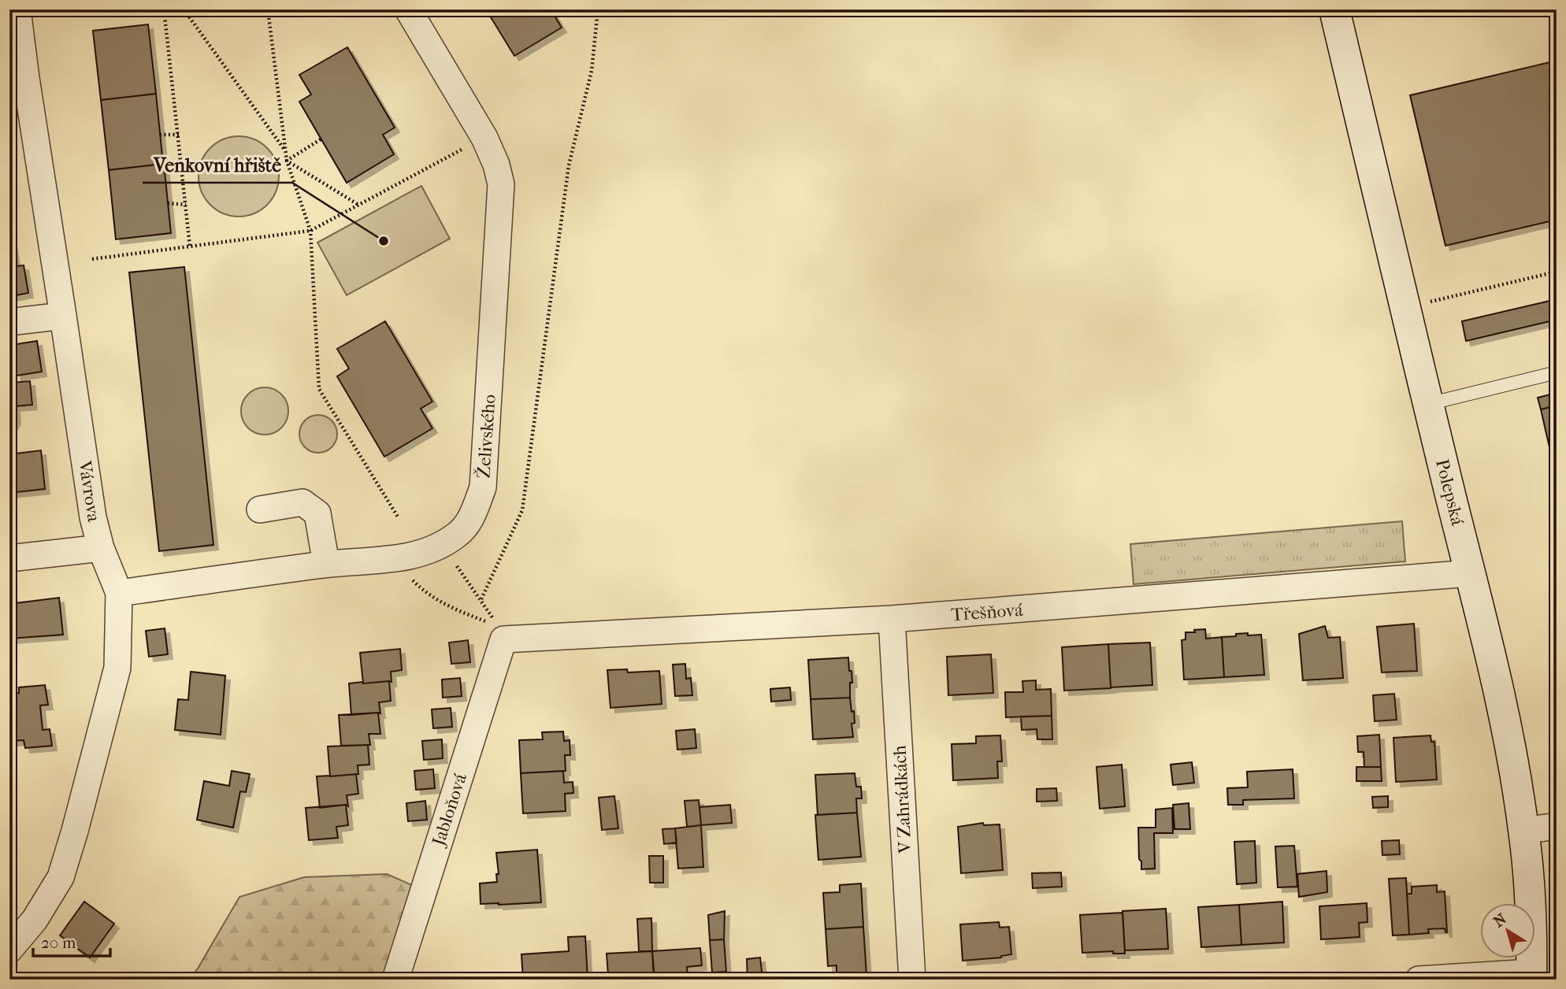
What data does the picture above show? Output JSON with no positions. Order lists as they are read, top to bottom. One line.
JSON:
{"streets":{"main road":["Polepská"],"street":["Želivského","Vávrova","Třešňová","V Zahrádkách","Jabloňová"]},"crossings":[["Želivského","Vávrova"],["Polepská","Třešňová"],["Třešňová","V Zahrádkách"],["Třešňová","Jabloňová"]],"places":["Venkovní hřiště"],"scale_bar":"20 m","north":"top left"}
